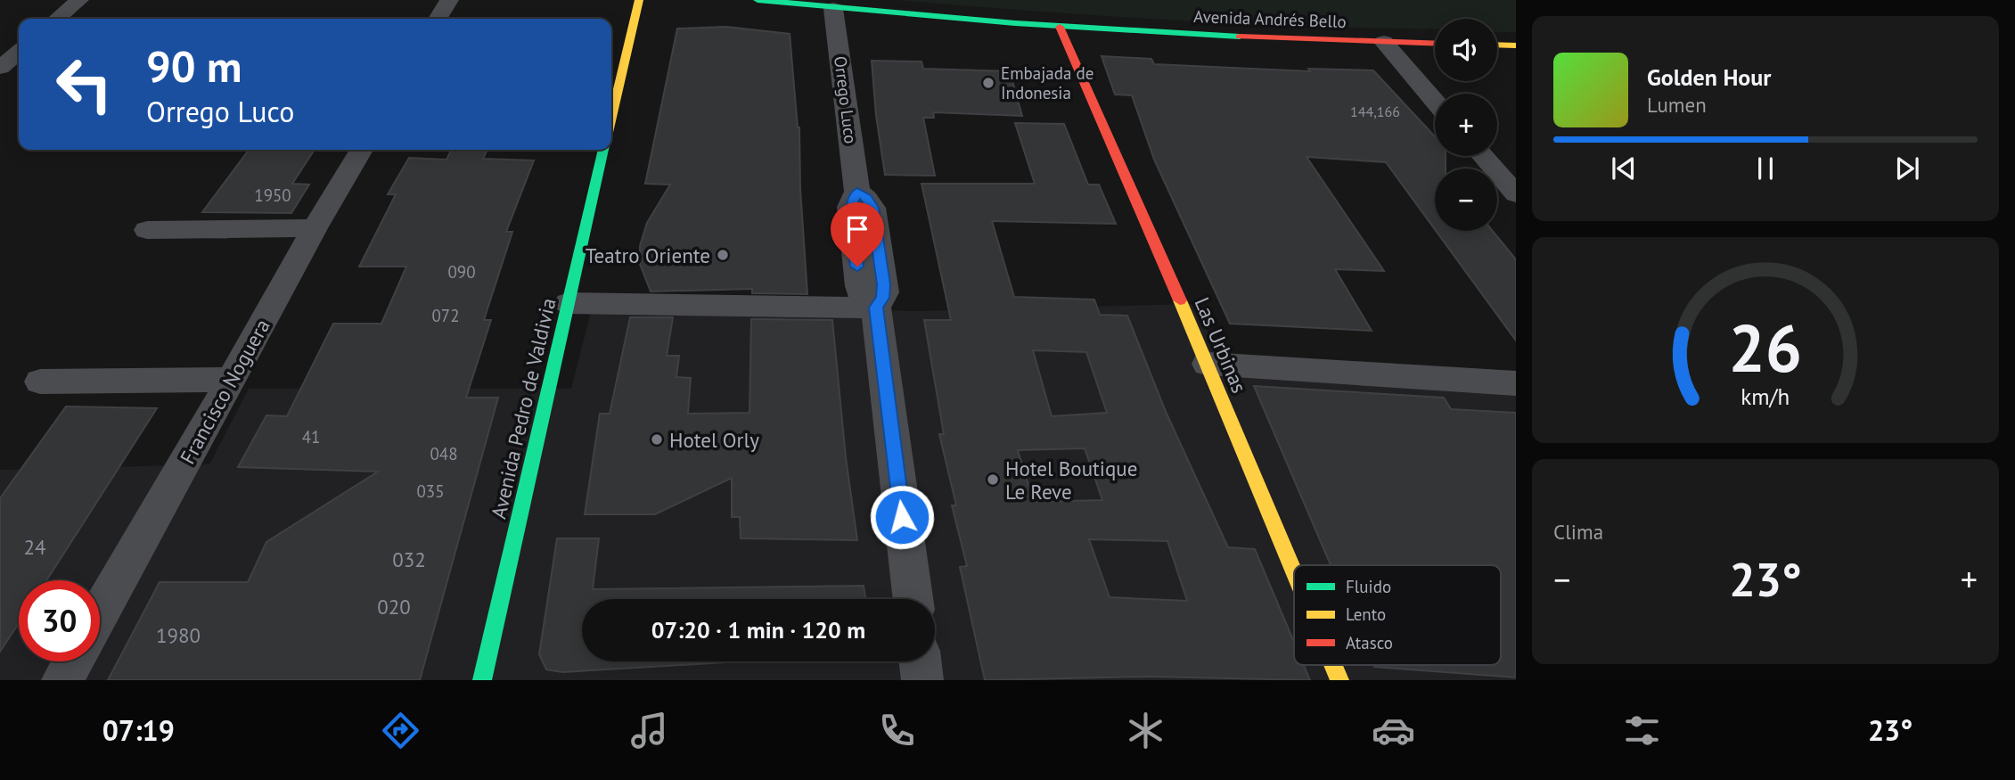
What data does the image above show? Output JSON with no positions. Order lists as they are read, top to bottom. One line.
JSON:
{"streets":{"main road":["Avenida Andrés Bello","Las Urbinas","Avenida Pedro de Valdivia"],"street":["Orrego Luco","Francisco Noguera"]},"crossings":[["Avenida Andrés Bello","Orrego Luco"],["Avenida Andrés Bello","Las Urbinas"]],"places":["Embajada de Indonesia","Teatro Oriente","Hotel Orly","Hotel Boutique Le Reve"],"house_numbers":["144,166","1950","090","072","41","048","035","24","032","020","1980"],"legend":["Fluido","Lento","Atasco"],"page":{"map_buttons":["+","−"],"turn":["90 m","Orrego Luco"],"song":["Golden Hour","Lumen"],"tile":"Clima","heat":["−","23°","+"],"limit":"30","trip":"07:20 · 1 min · 120 m","tabs":["07:19","23°"],"gauge":["26","km/h"]}}
